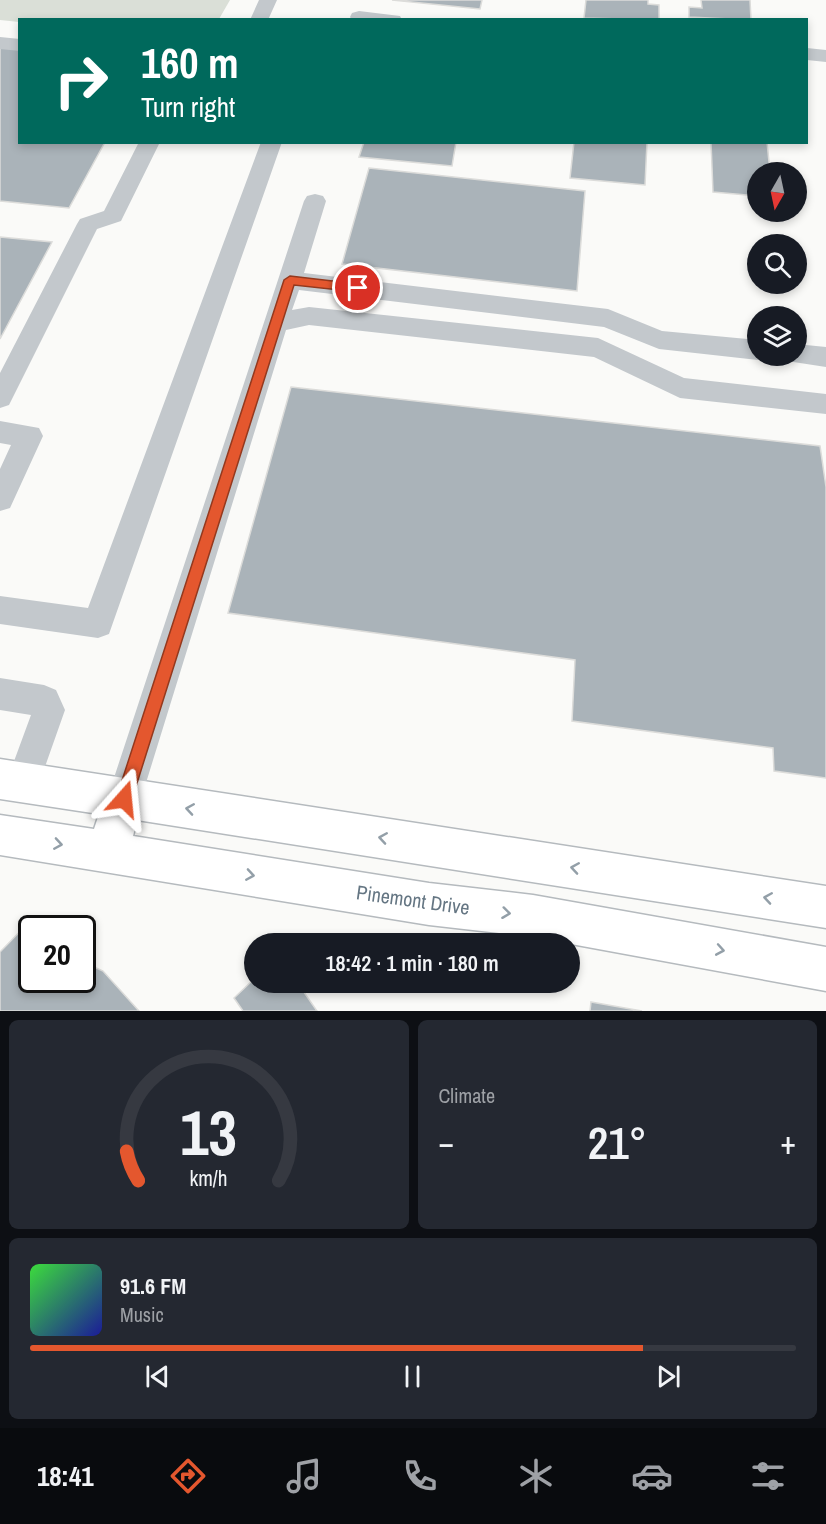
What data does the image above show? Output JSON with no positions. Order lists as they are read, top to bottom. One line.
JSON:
{"streets":{"main road":["Pinemont Drive"]},"north":"bottom","page":{"turn":["160 m","Turn right"],"limit":"20","trip":"18:42 · 1 min · 180 m","tile":"Climate","heat":["−","21°","+"],"song":["91.6 FM","Music"],"tabs":"18:41","gauge":["13","km/h"]}}
